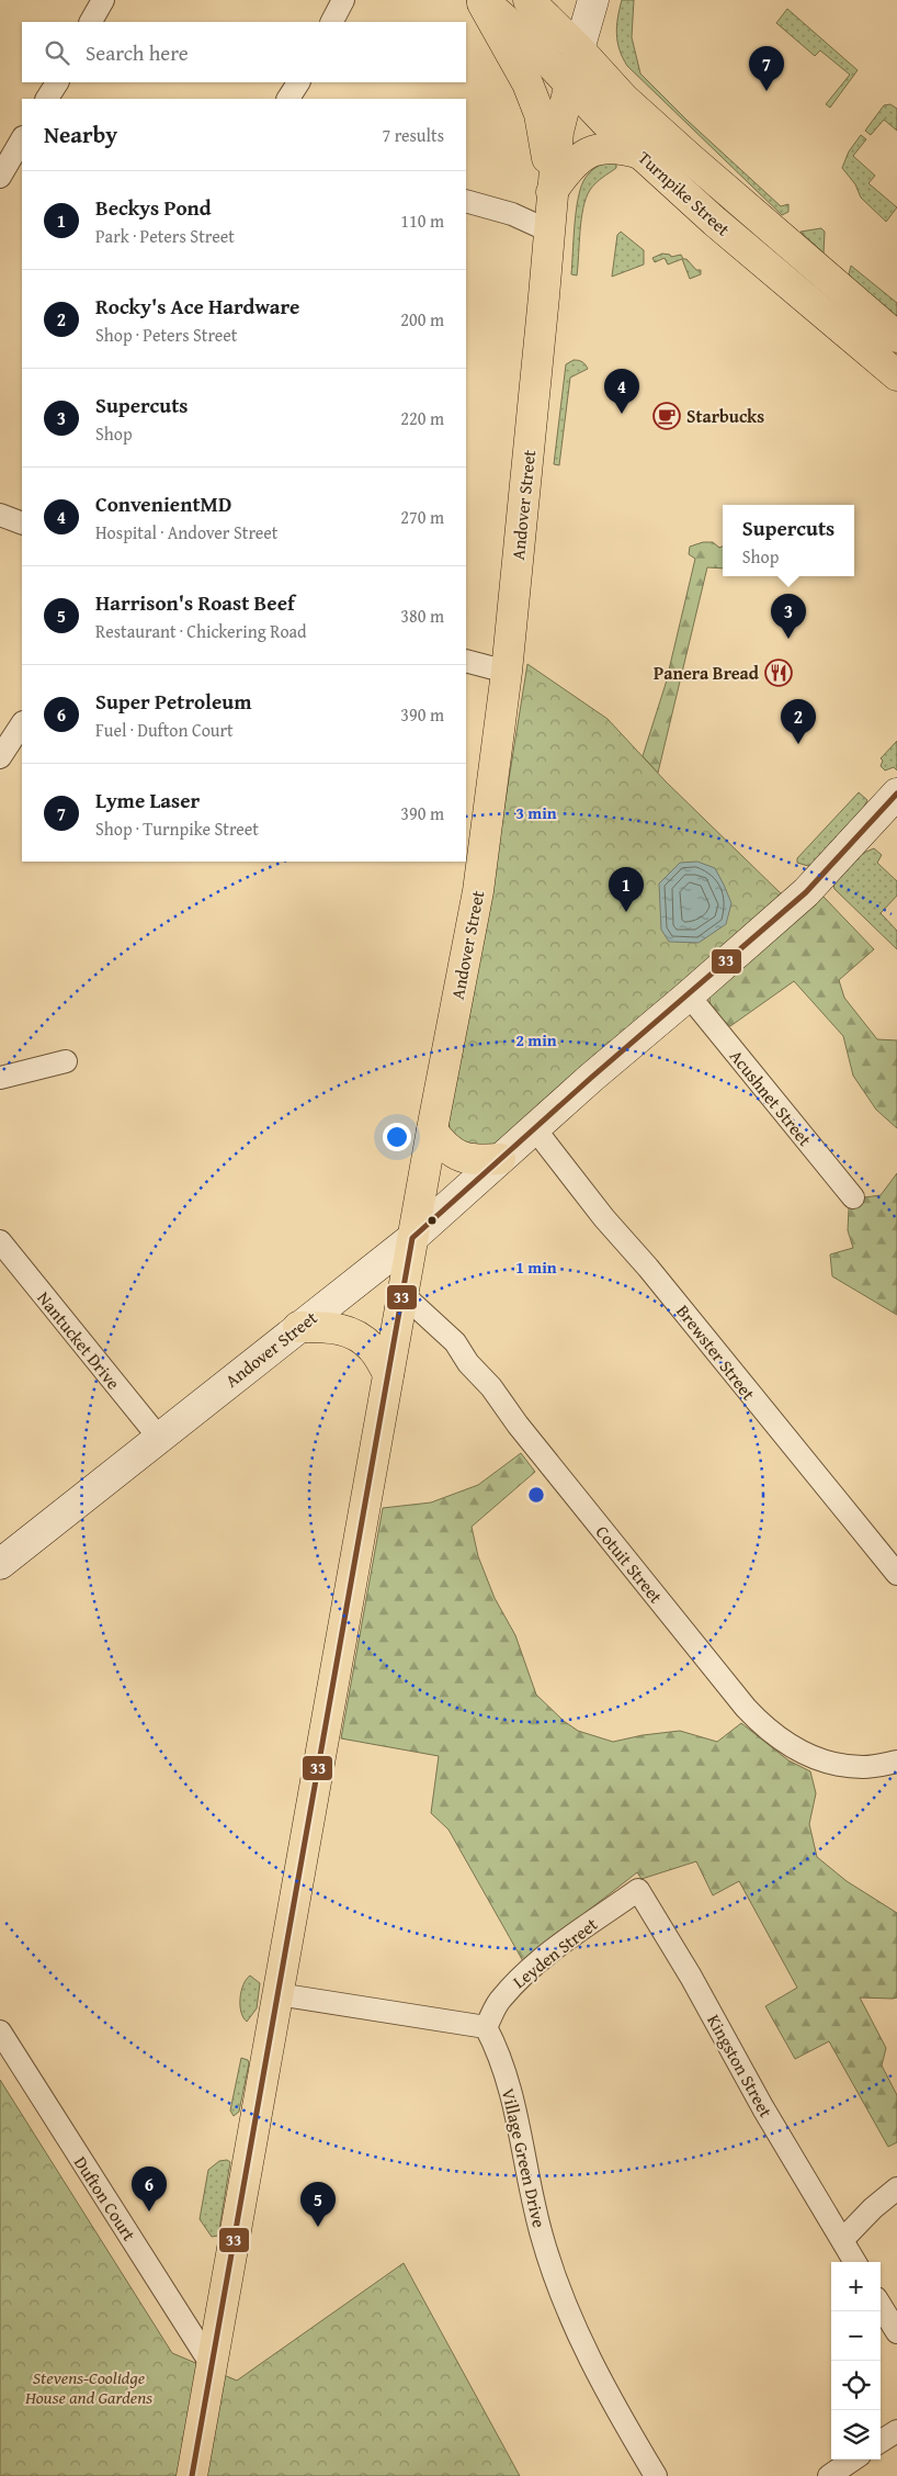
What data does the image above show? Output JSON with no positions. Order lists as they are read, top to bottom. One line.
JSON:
{"streets":{"main road":["Turnpike Street","Andover Street"],"street":["Acushnet Street","Nantucket Drive","Brewster Street","Cotuit Street","Leyden Street","Kingston Street","Village Green Drive","Dufton Court"]},"crossings":[["Turnpike Street","Andover Street"],["Andover Street","Nantucket Drive"],["Leyden Street","Kingston Street"],["Leyden Street","Village Green Drive"]],"parks":["Stevens-Coolidge House and Gardens"],"places":{"cafe":["Starbucks"],"restaurant":["Panera Bread"]},"lines":["transit line 33"],"page":{"search":"Search here","pins":["7","4","3","2","1","6","5"],"heading":["Nearby","7 results"],"list":[{"mark":"1","name":"Beckys Pond","note":"Park · Peters Street","value":"110 m"},{"mark":"2","name":"Rocky's Ace Hardware","note":"Shop · Peters Street","value":"200 m"},{"mark":"3","name":"Supercuts","note":"Shop","value":"220 m"},{"mark":"4","name":"ConvenientMD","note":"Hospital · Andover Street","value":"270 m"},{"mark":"5","name":"Harrison's Roast Beef","note":"Restaurant · Chickering Road","value":"380 m"},{"mark":"6","name":"Super Petroleum","note":"Fuel · Dufton Court","value":"390 m"},{"mark":"7","name":"Lyme Laser","note":"Shop · Turnpike Street","value":"390 m"}],"popup":["Supercuts","Shop"],"map_buttons":["+","−"]},"rings":["3 min","2 min","1 min"]}
